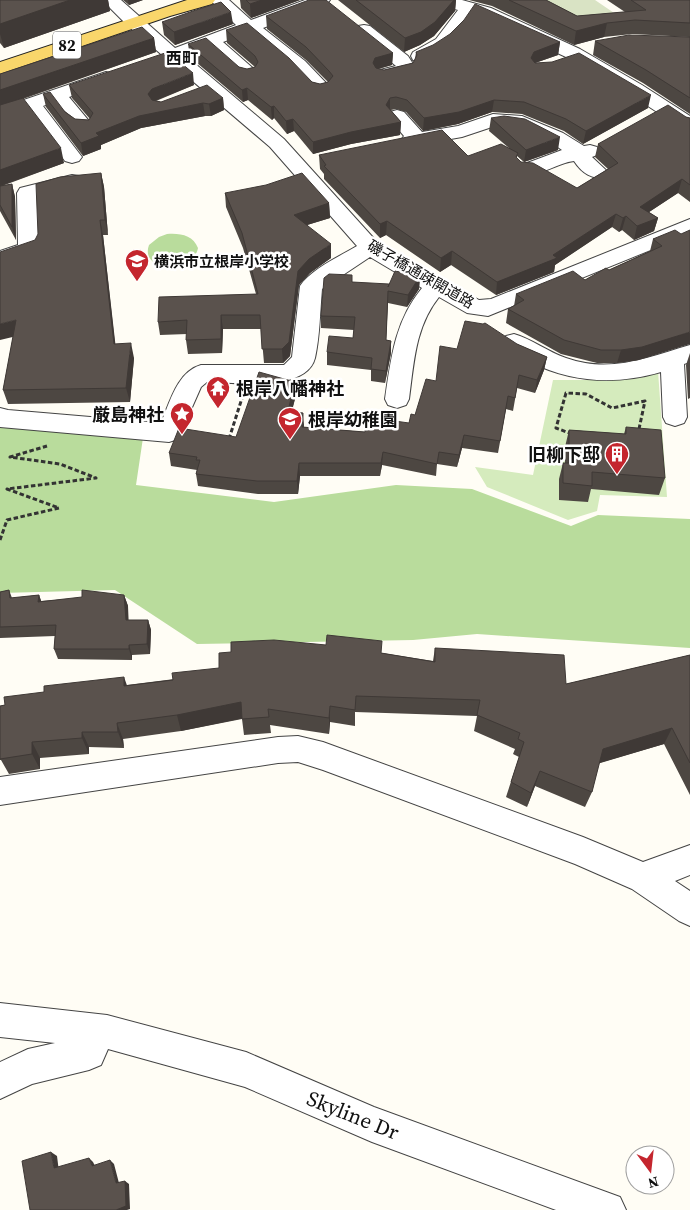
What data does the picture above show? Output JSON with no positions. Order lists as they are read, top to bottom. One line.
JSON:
{"streets":{"main road":["82"],"street":["磯子橋通疎開道路","Skyline Dr"]},"crossings":[["82","磯子橋通疎開道路"]],"districts":["西町"],"places":{"school or university":["横浜市立根岸小学校","根岸幼稚園"],"temple":["根岸八幡神社"],"place":["厳島神社"],"building":["旧柳下邸"]},"north":"bottom"}
